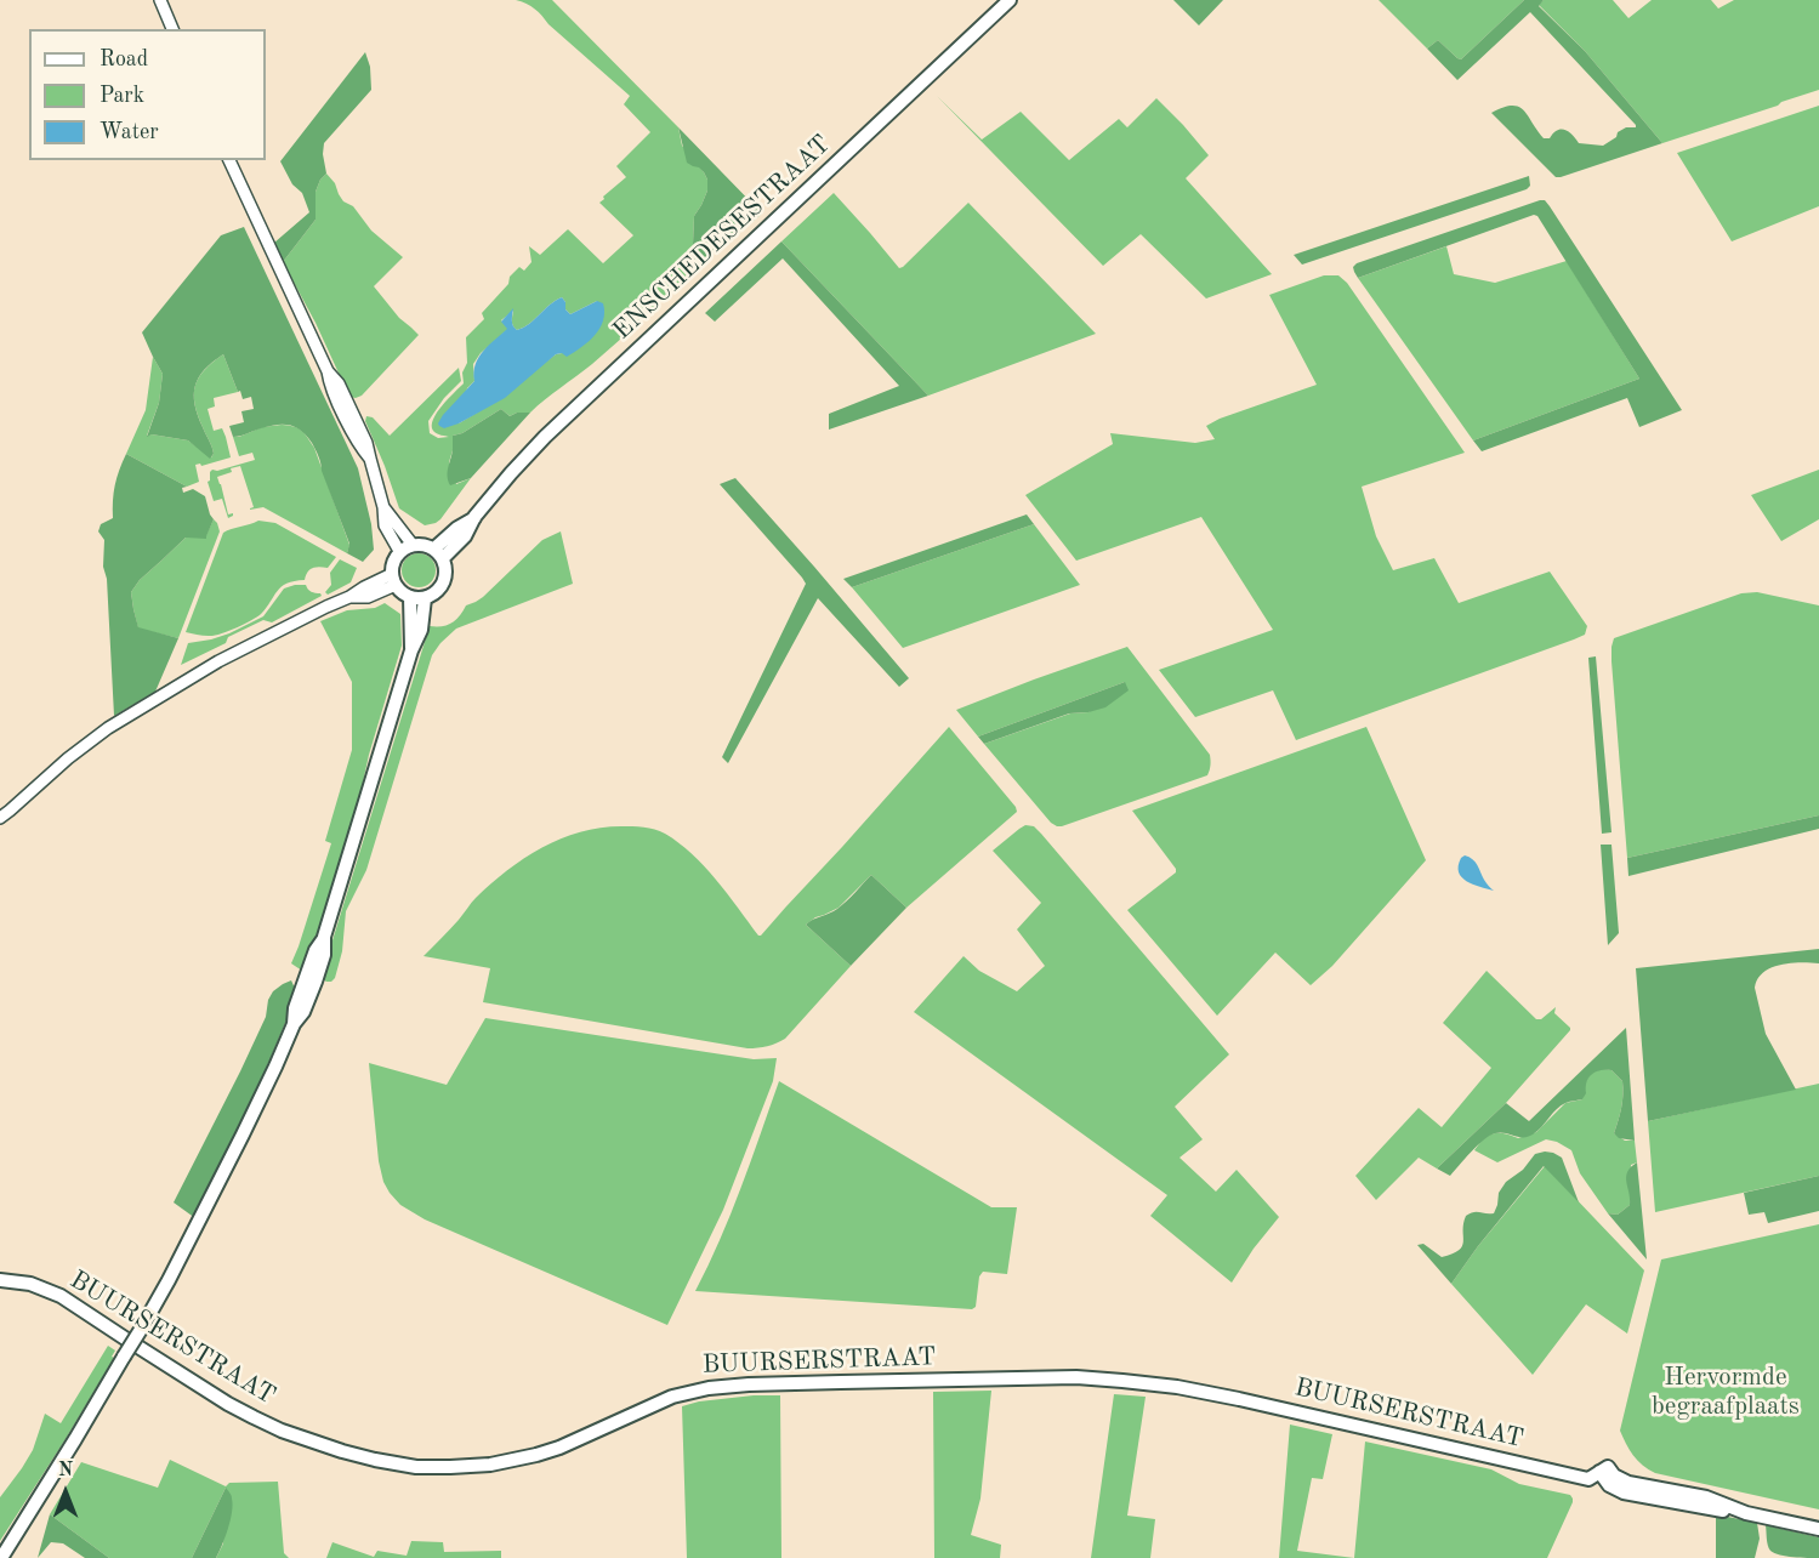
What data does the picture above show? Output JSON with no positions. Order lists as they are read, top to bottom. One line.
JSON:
{"streets":{"main road":["ENSCHEDESESTRAAT","BUURSERSTRAAT"]},"parks":["Hervormde begraafplaats"],"legend":["Road","Park","Water"],"north":"top"}
